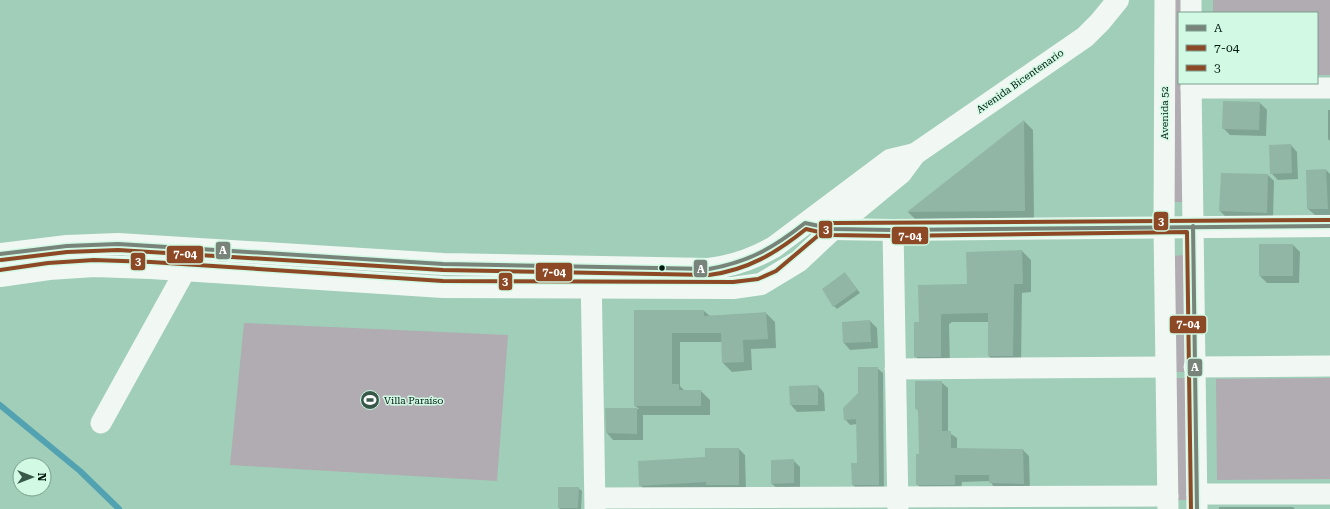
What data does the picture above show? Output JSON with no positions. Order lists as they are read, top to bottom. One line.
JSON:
{"streets":{"main road":["Avenida Bicentenario"],"street":["Avenida 52"]},"places":{"sports":["Villa Paraíso"]},"lines":["transit line 3","transit line A","transit line 7-04"],"legend":["A","7-04","3"],"north":"right"}
